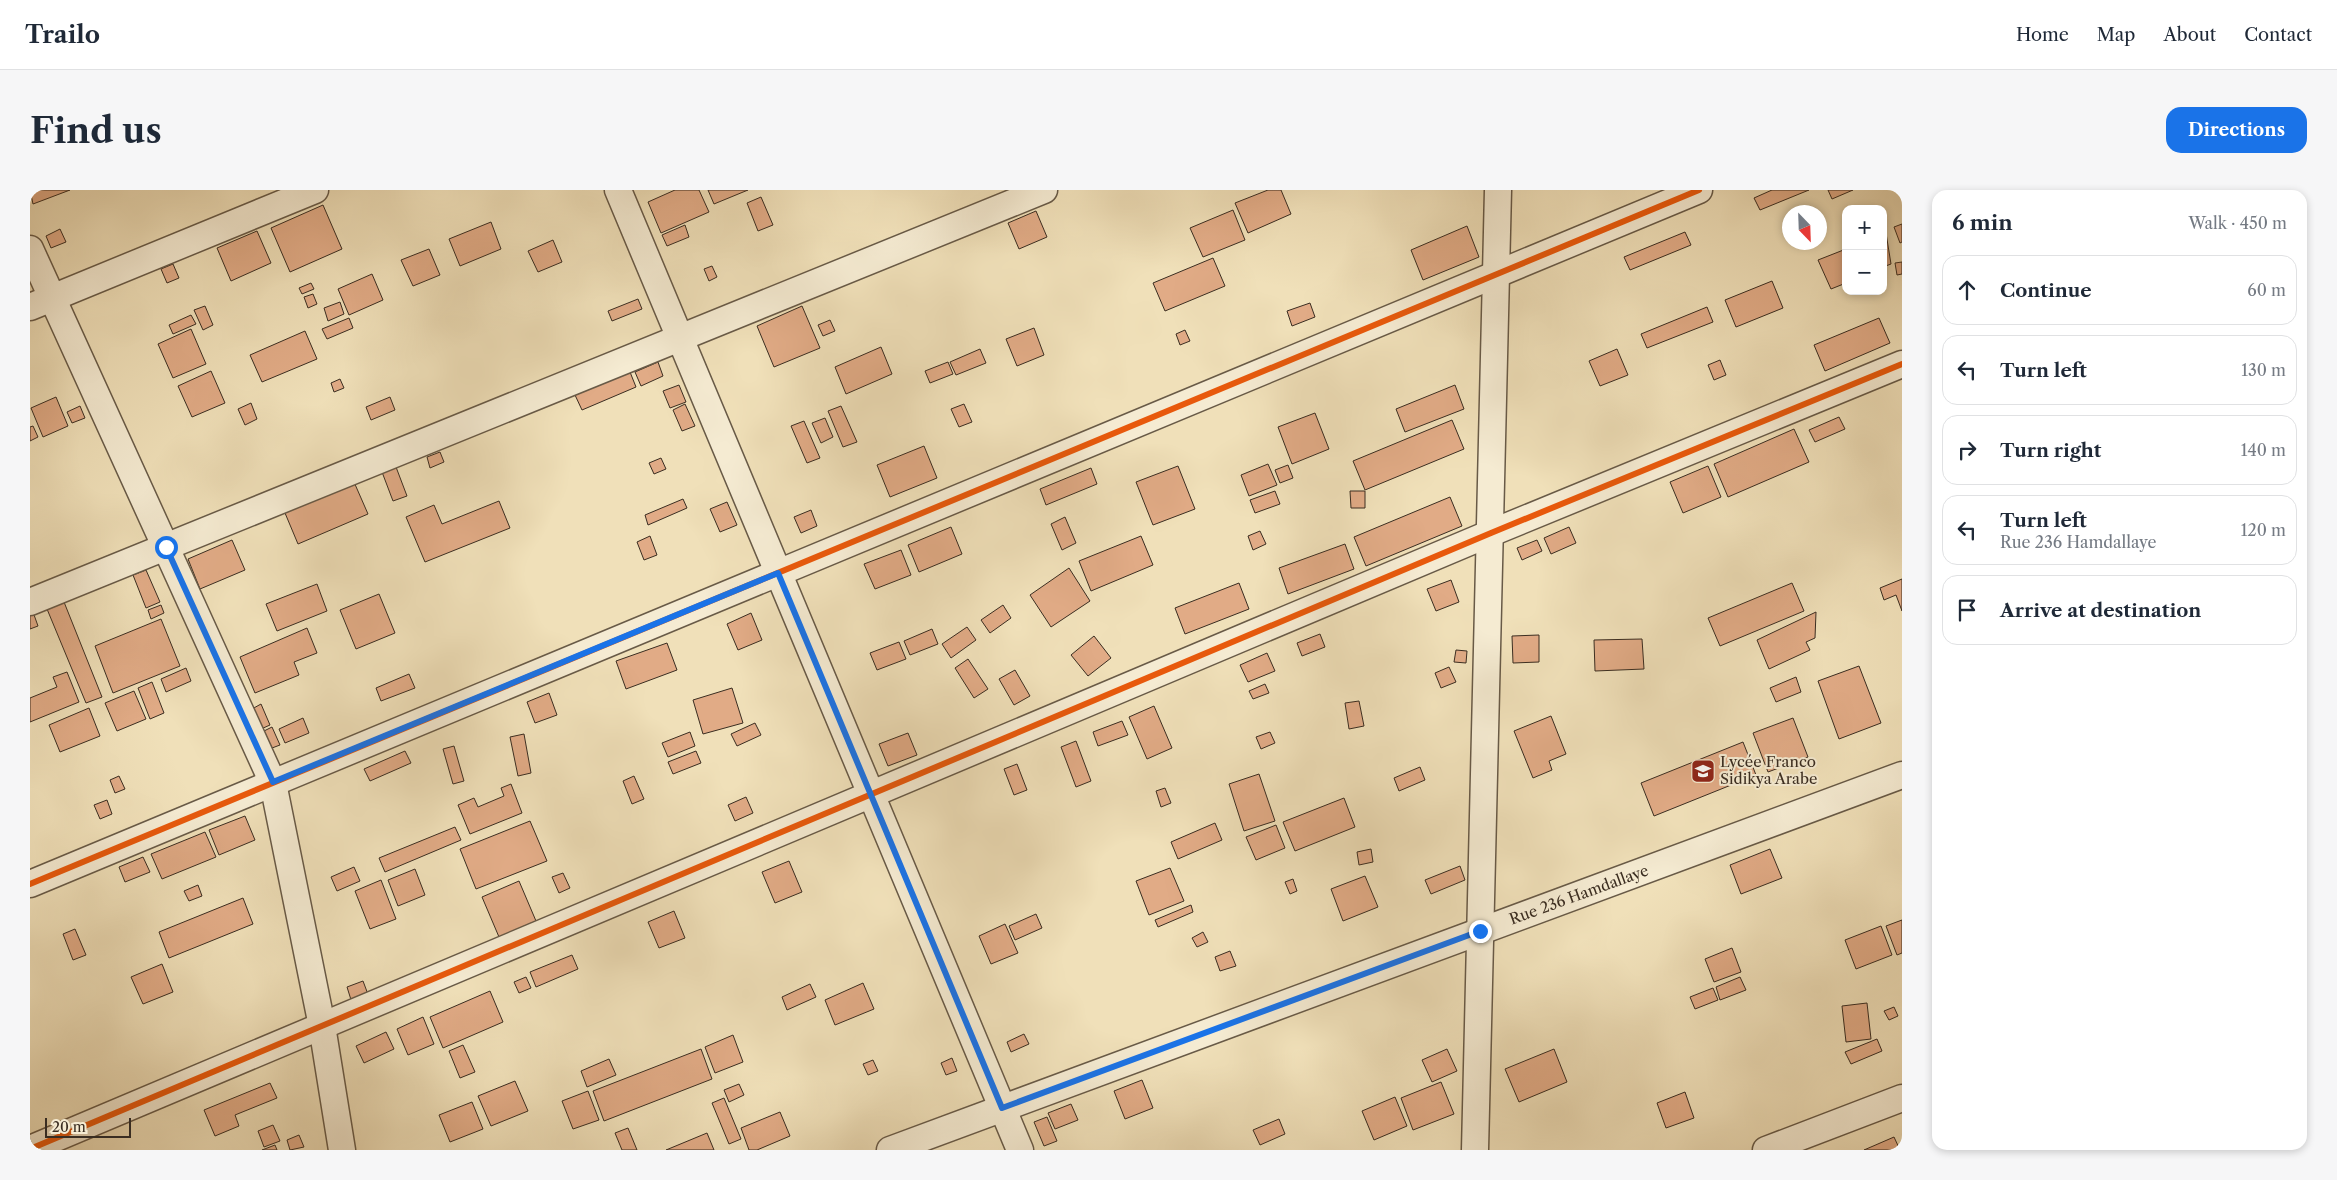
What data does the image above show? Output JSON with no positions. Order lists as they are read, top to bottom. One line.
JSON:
{"streets":{"street":["Rue 236 Hamdallaye"]},"places":{"school or university":["Lycée Franco Sidikya Arabe"]},"scale_bar":"20 m","north":"bottom right","page":{"header":"Trailo","nav":["Home","Map","About","Contact"],"buttons":"Directions","title":"Find us","heading":["6 min","Walk · 450 m"],"map_buttons":["+","−"],"list":[["Continue","60 m"],["Turn left","130 m"],["Turn right","140 m"],["Turn left","Rue 236 Hamdallaye","120 m"],"Arrive at destination"],"scale":"20 m"}}
